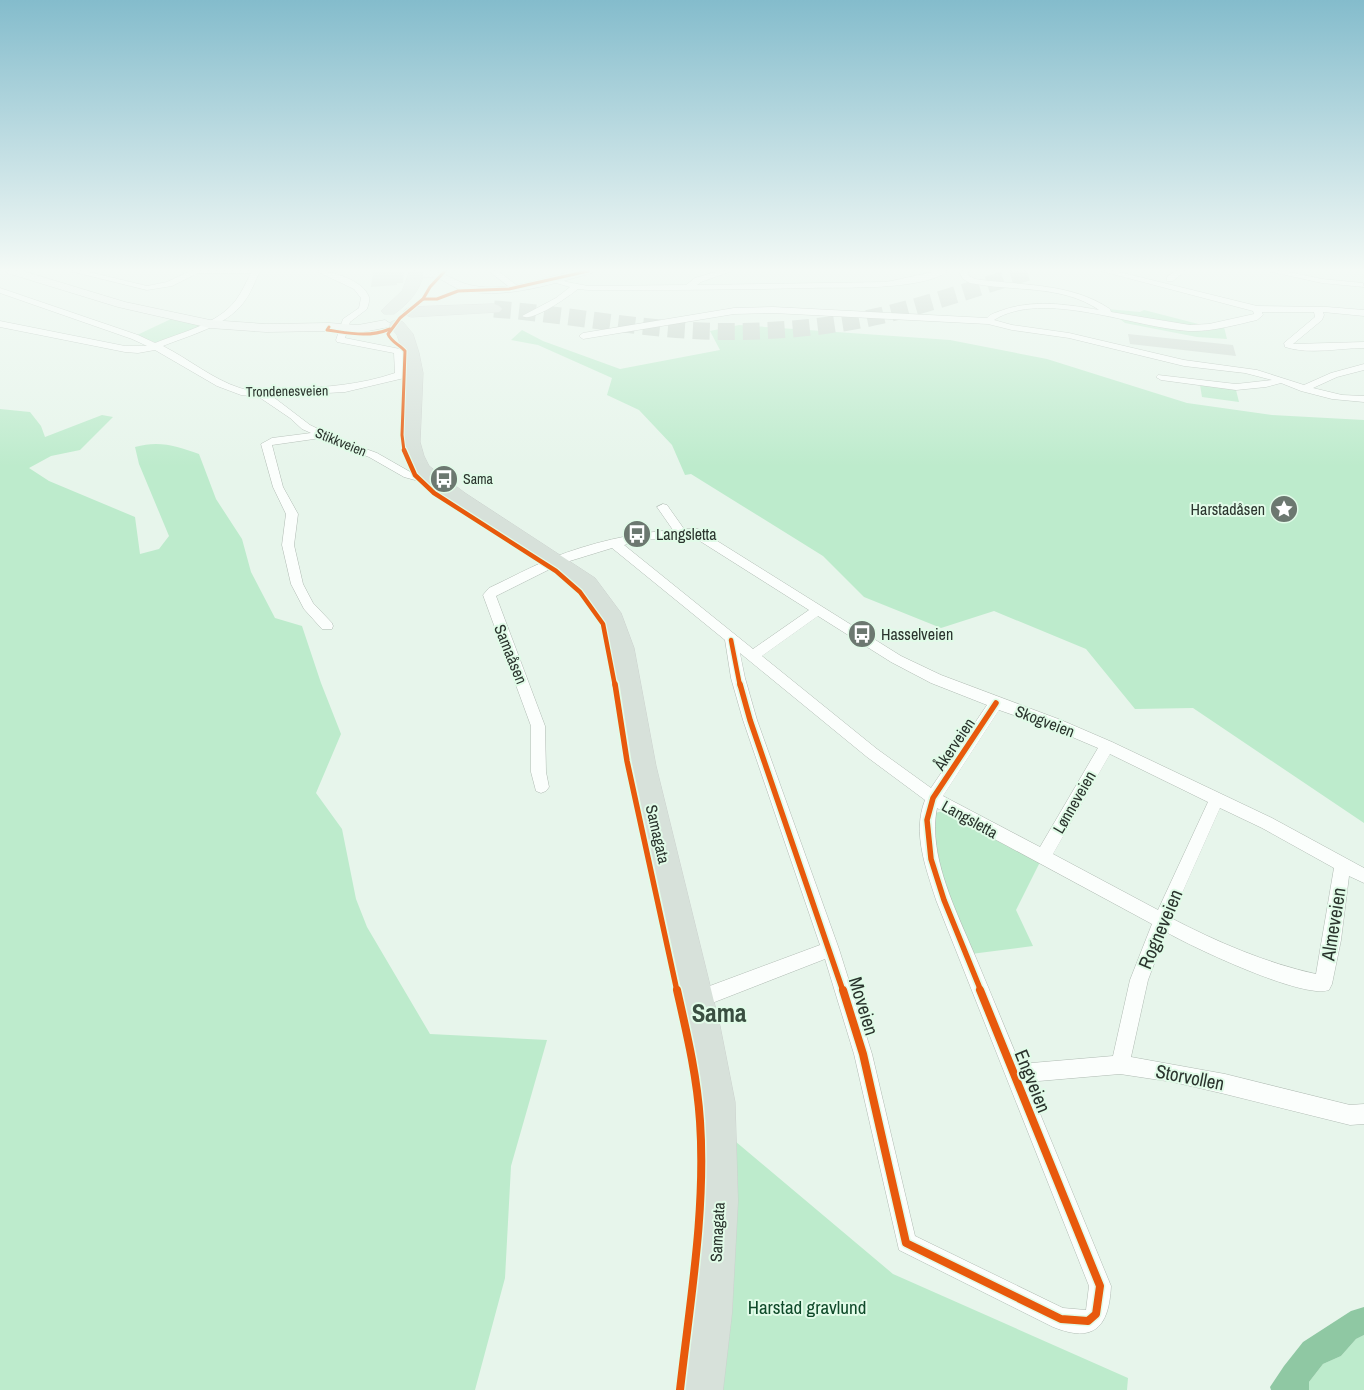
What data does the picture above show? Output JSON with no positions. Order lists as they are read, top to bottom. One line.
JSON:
{"streets":{"highway":["Samagata"],"street":["Trondenesveien","Stikkveien","Samaåsen","Skogveien","Åkerveien","Lønneveien","Langsletta","Almeveien","Rogneveien","Moveien","Storvollen","Engveien"]},"crossings":[["Trondenesveien","Stikkveien"],["Trondenesveien","Samagata"],["Stikkveien","Samagata"],["Samaåsen","Samagata"],["Skogveien","Åkerveien"],["Skogveien","Lønneveien"],["Skogveien","Almeveien"],["Skogveien","Rogneveien"],["Åkerveien","Langsletta"],["Åkerveien","Engveien"],["Lønneveien","Langsletta"],["Langsletta","Almeveien"],["Langsletta","Rogneveien"],["Langsletta","Moveien"],["Langsletta","Engveien"],["Rogneveien","Storvollen"],["Moveien","Engveien"],["Storvollen","Engveien"]],"districts":["Sama"],"parks":["Harstad gravlund"],"places":{"bus stop":["Sama","Langsletta","Hasselveien"],"place":["Harstadåsen"]}}
